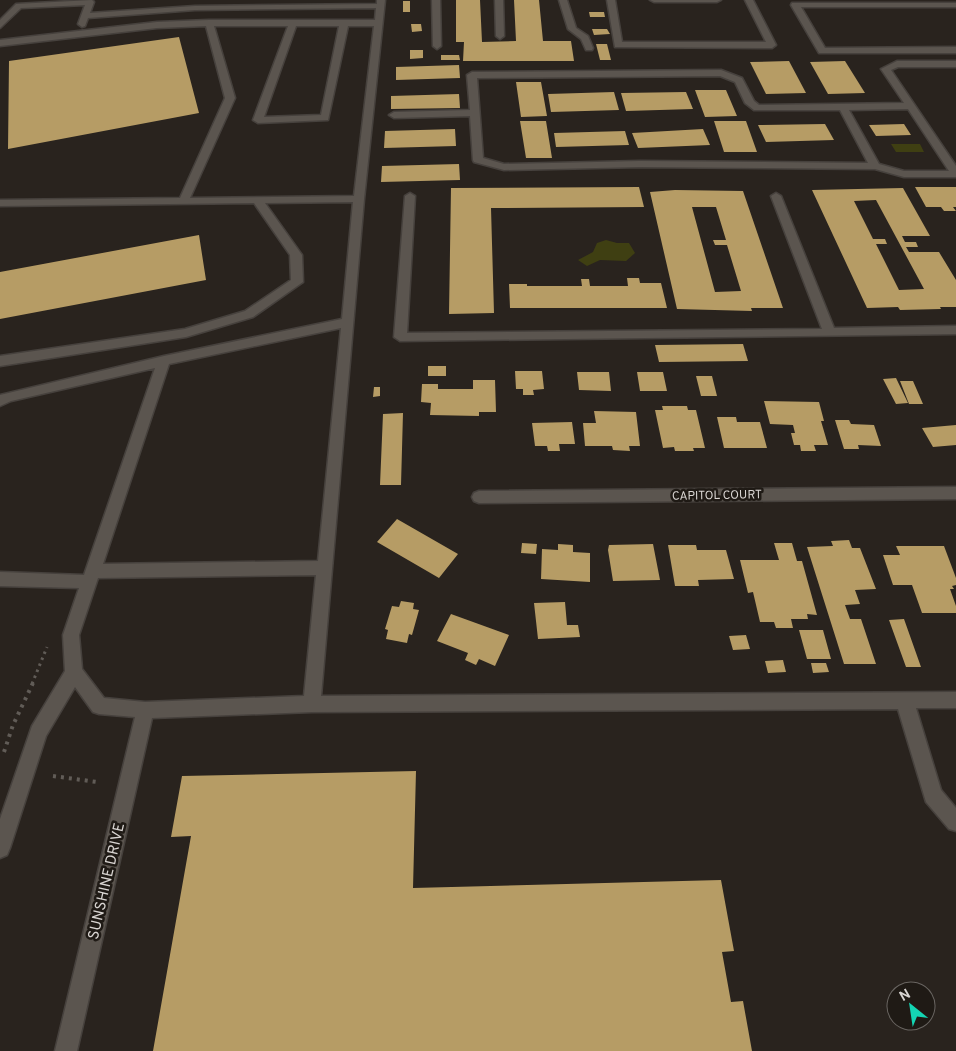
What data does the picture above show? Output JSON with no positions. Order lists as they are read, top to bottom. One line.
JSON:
{"streets":{"street":["CAPITOL COURT","SUNSHINE DRIVE"]},"north":"top left"}
